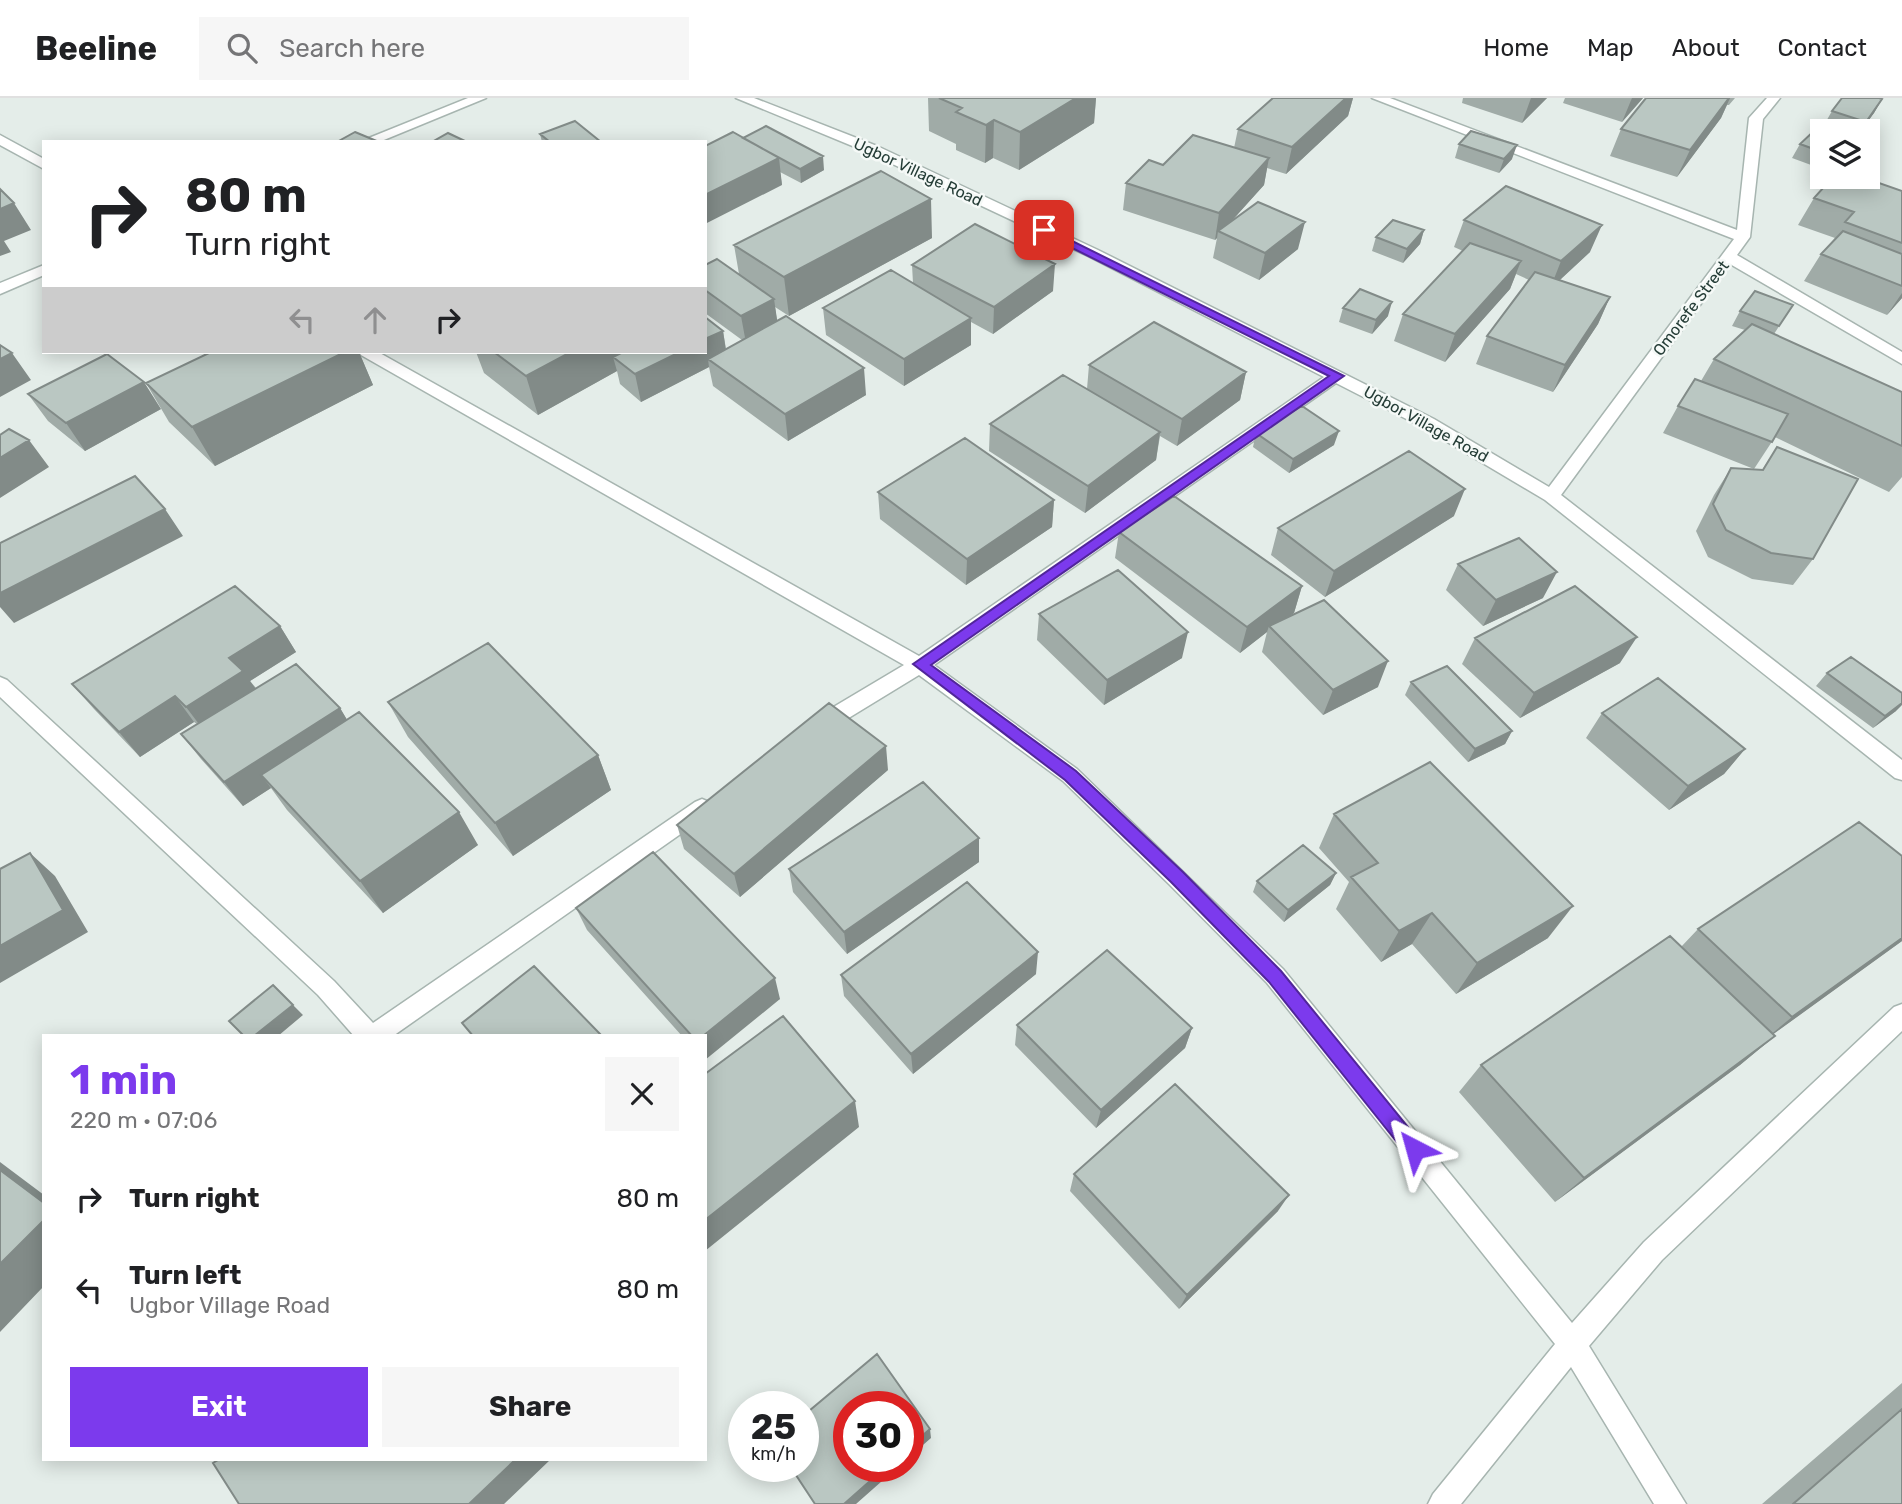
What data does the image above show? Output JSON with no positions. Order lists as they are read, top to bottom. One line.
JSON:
{"streets":{"street":["Ugbor Village Road","Omorefe Street"]},"crossings":[["Ugbor Village Road","Omorefe Street"]],"page":{"header":"Beeline","search":"Search here","nav":["Home","Map","About","Contact"],"turn":["80 m","Turn right"],"heading":["1 min","220 m · 07:06"],"list":[{"name":"Turn right","value":"80 m"},{"name":"Turn left","note":"Ugbor Village Road","value":"80 m"}],"buttons":["Exit","Share"],"speed":"25 km/h","limit":"30"}}
